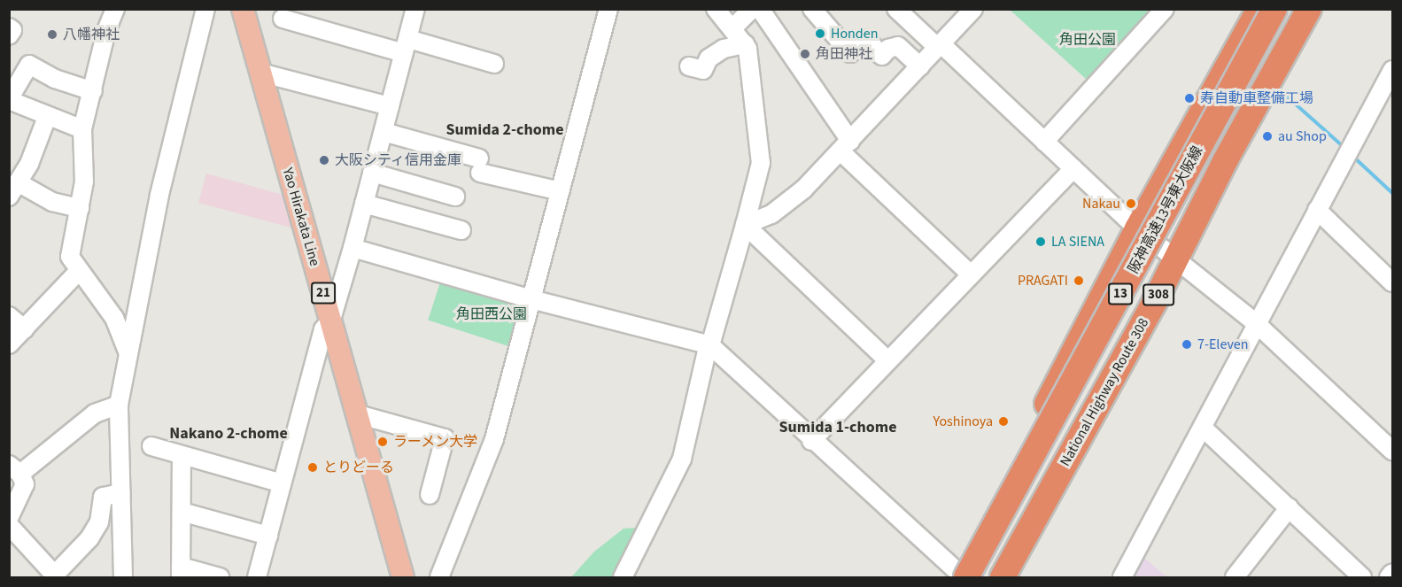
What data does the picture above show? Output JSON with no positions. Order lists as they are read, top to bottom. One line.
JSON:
{"streets":{"highway":["阪神高速13号東大阪線","13","308","National Highway Route 308"],"main road":["Yao Hirakata Line","21"]},"districts":["Sumida 2-chome","Sumida 1-chome","Nakano 2-chome"],"parks":["角田公園","角田西公園"],"places":["Honden","八幡神社","角田神社","寿自動車整備工場","au Shop","大阪シティ信用金庫","Nakau","LA SIENA","PRAGATI","7-Eleven","Yoshinoya","ラーメン大学","とりどーる"]}
